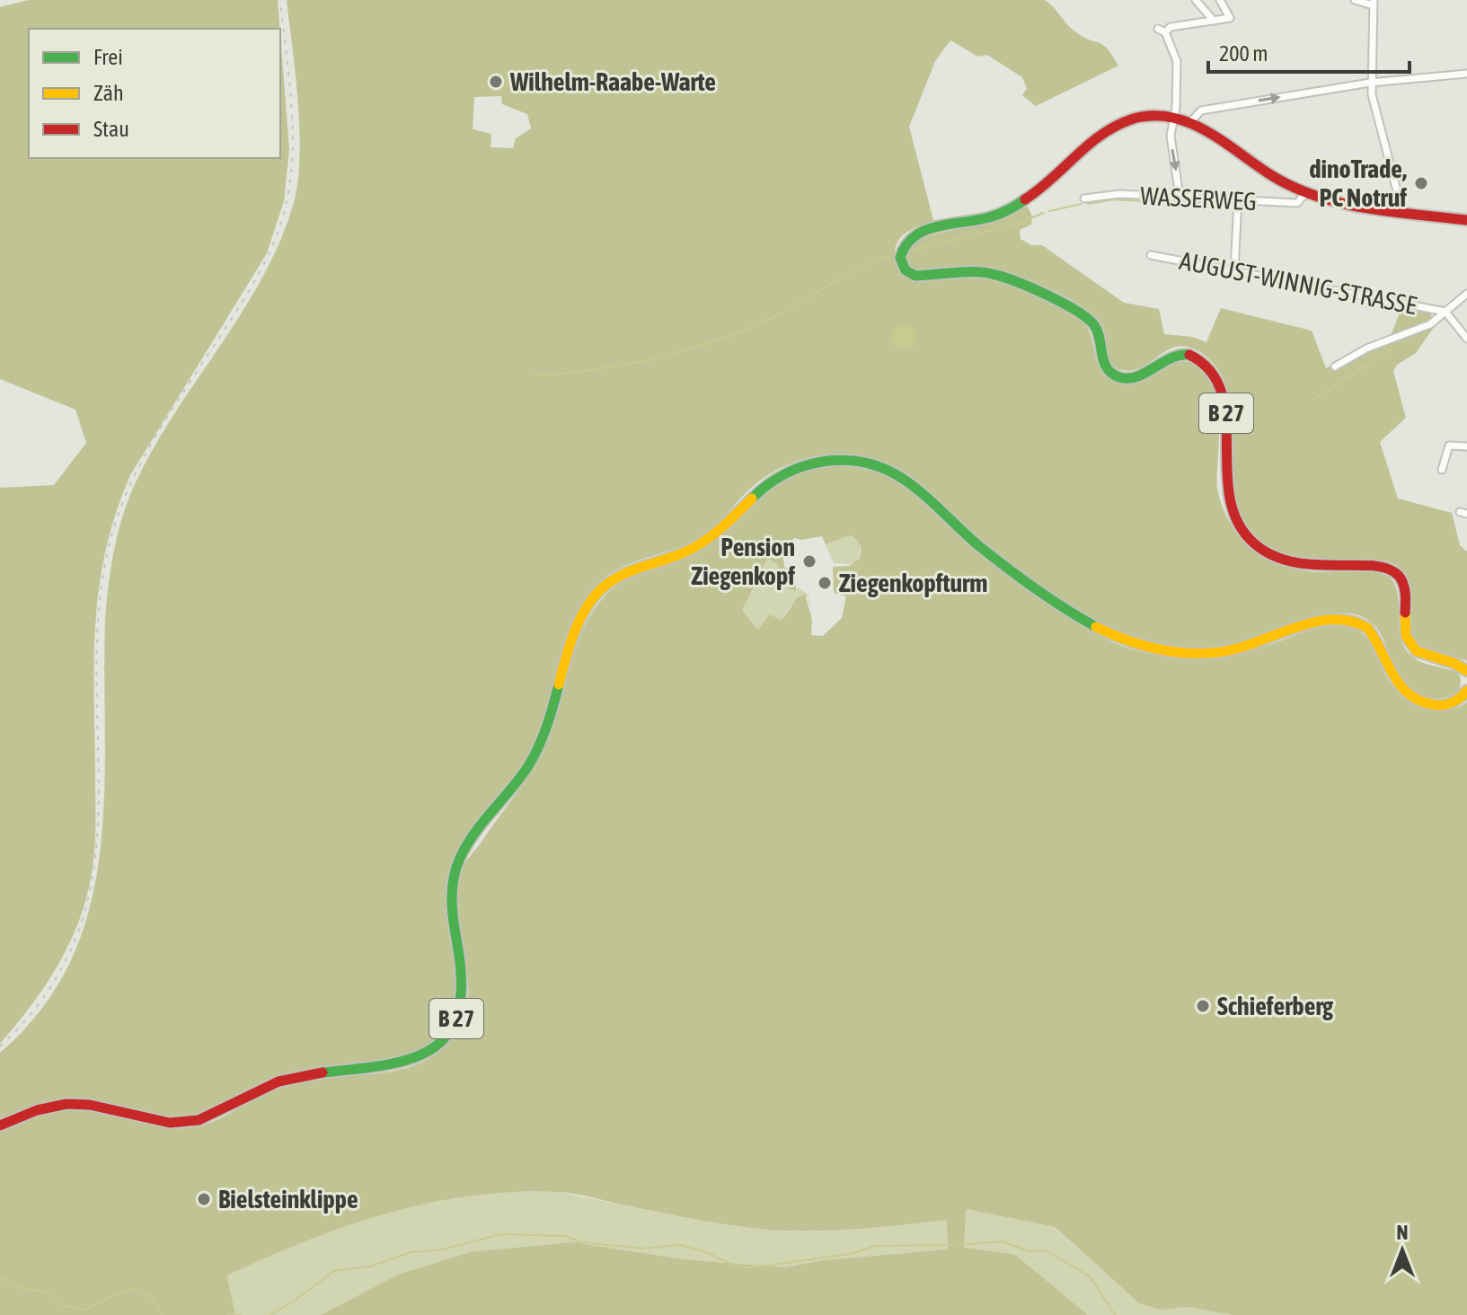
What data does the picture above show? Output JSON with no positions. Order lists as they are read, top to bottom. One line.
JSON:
{"streets":{"main road":["B 27"],"street":["WASSERWEG","AUGUST-WINNIG-STRASSE"]},"crossings":[["WASSERWEG","B 27"]],"places":["Wilhelm-Raabe-Warte","dinoTrade, PC Notruf","Pension Ziegenkopf","Ziegenkopfturm","Schieferberg","Bielsteinklippe"],"legend":["Frei","Zäh","Stau"],"scale_bar":"200 m","north":"top"}
